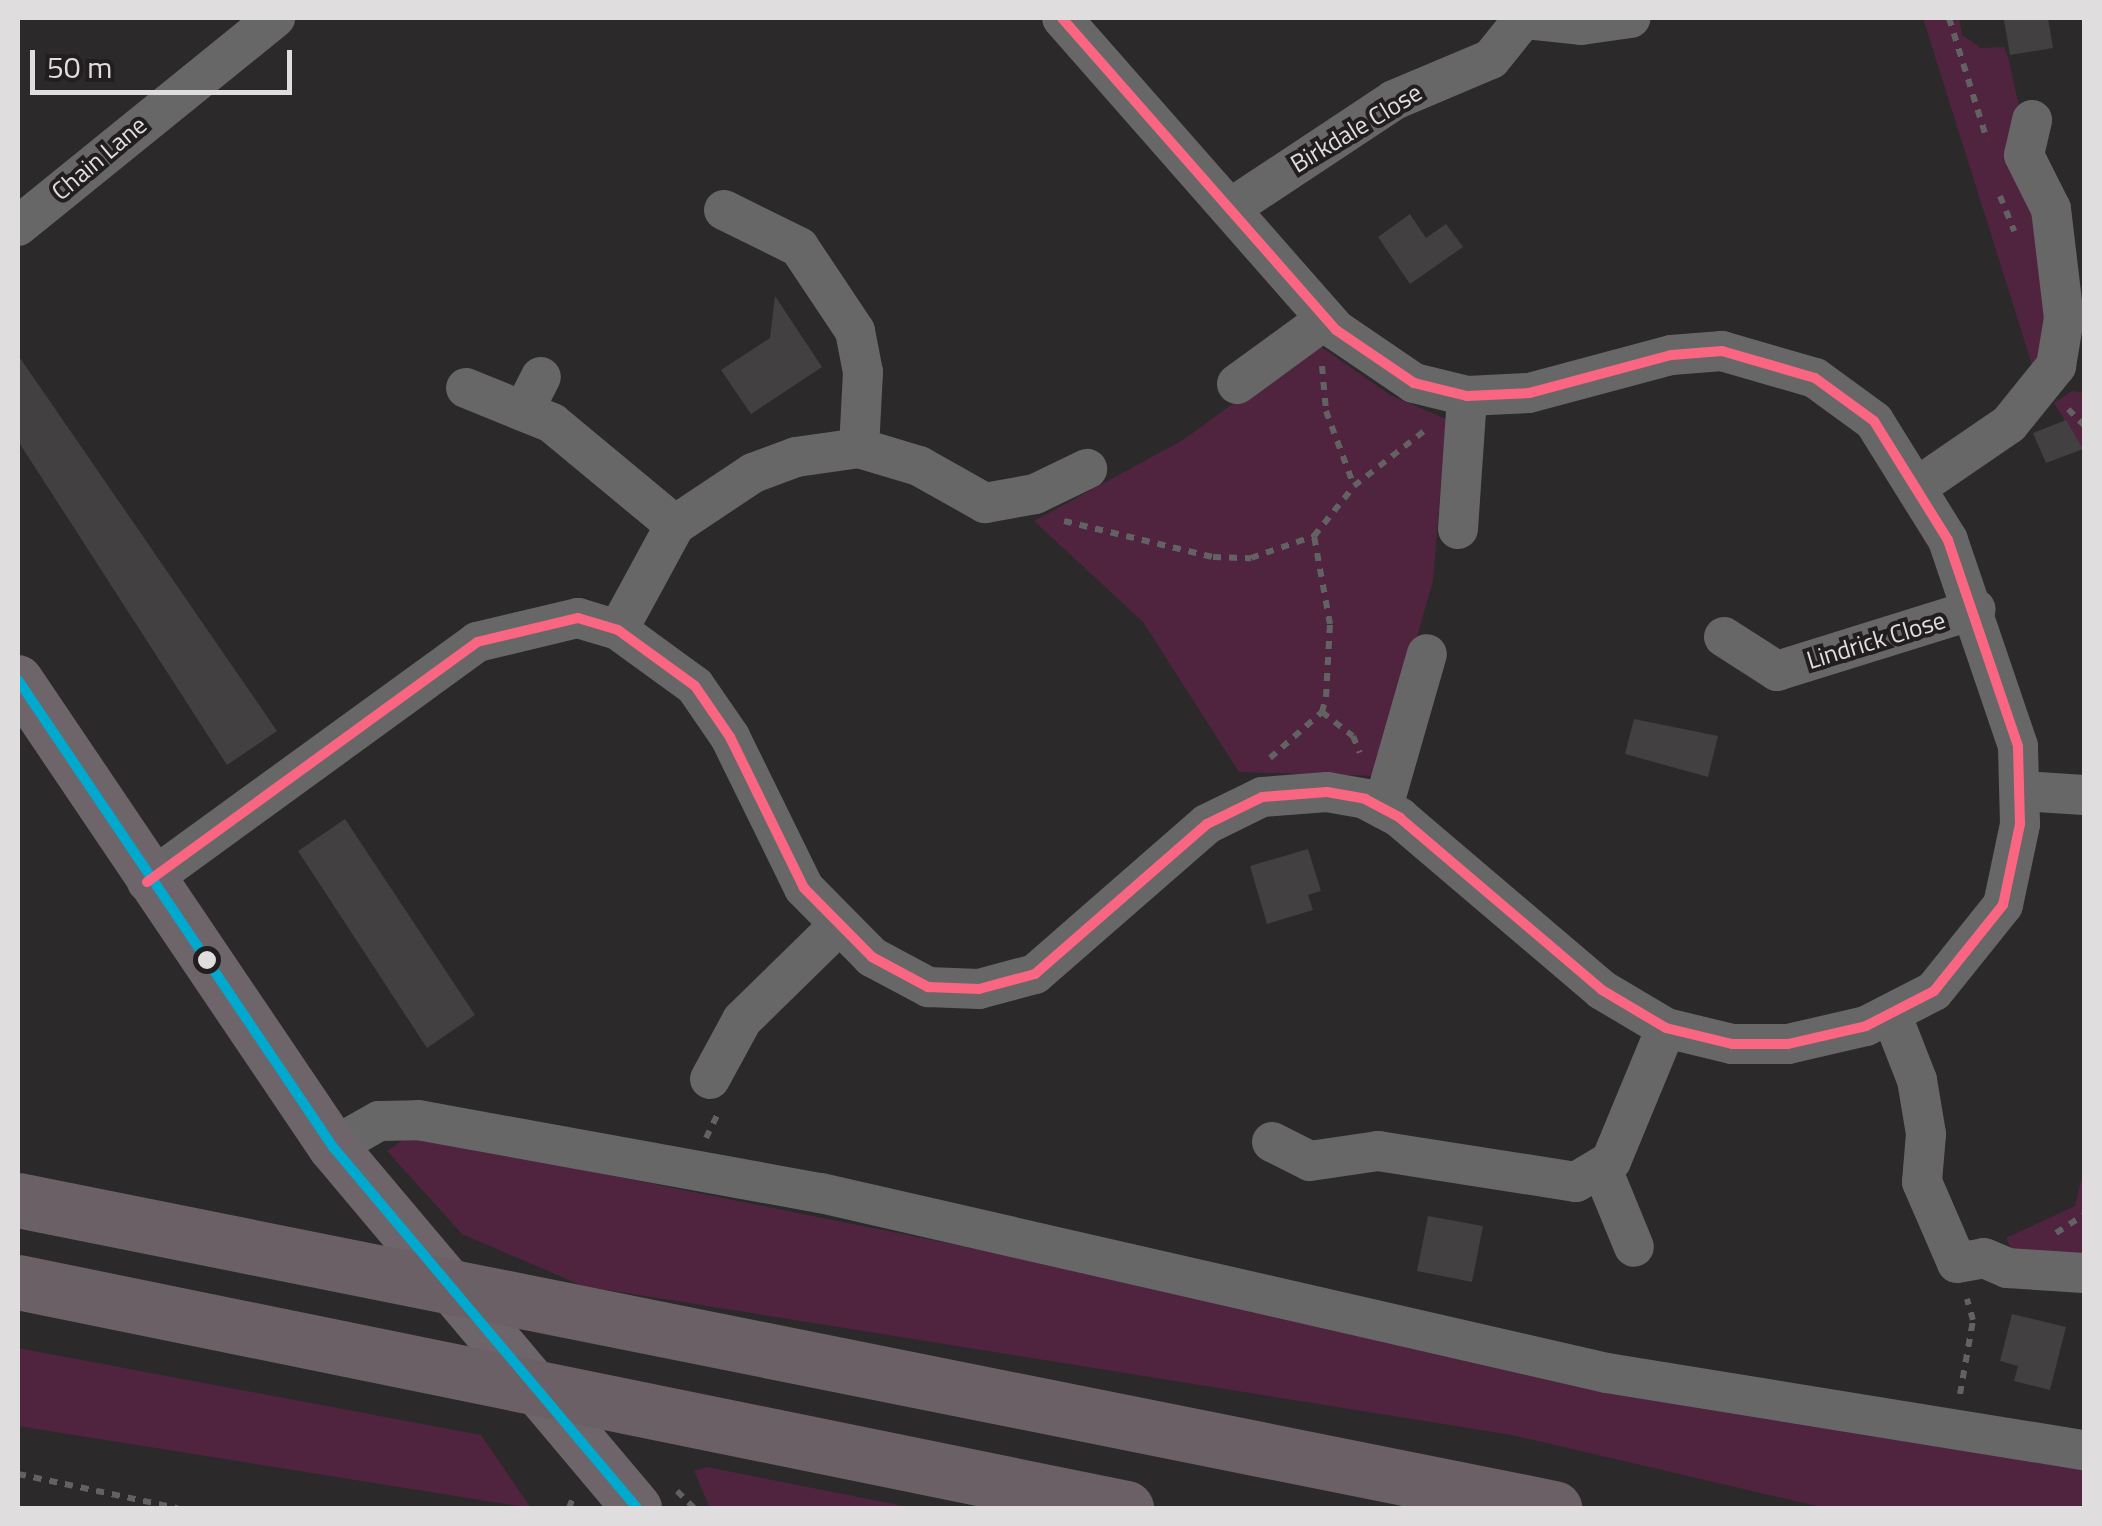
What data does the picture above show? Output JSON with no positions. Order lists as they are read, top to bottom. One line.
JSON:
{"streets":{"street":["Birkdale Close","Chain Lane","Lindrick Close"]},"scale_bar":"50 m"}
